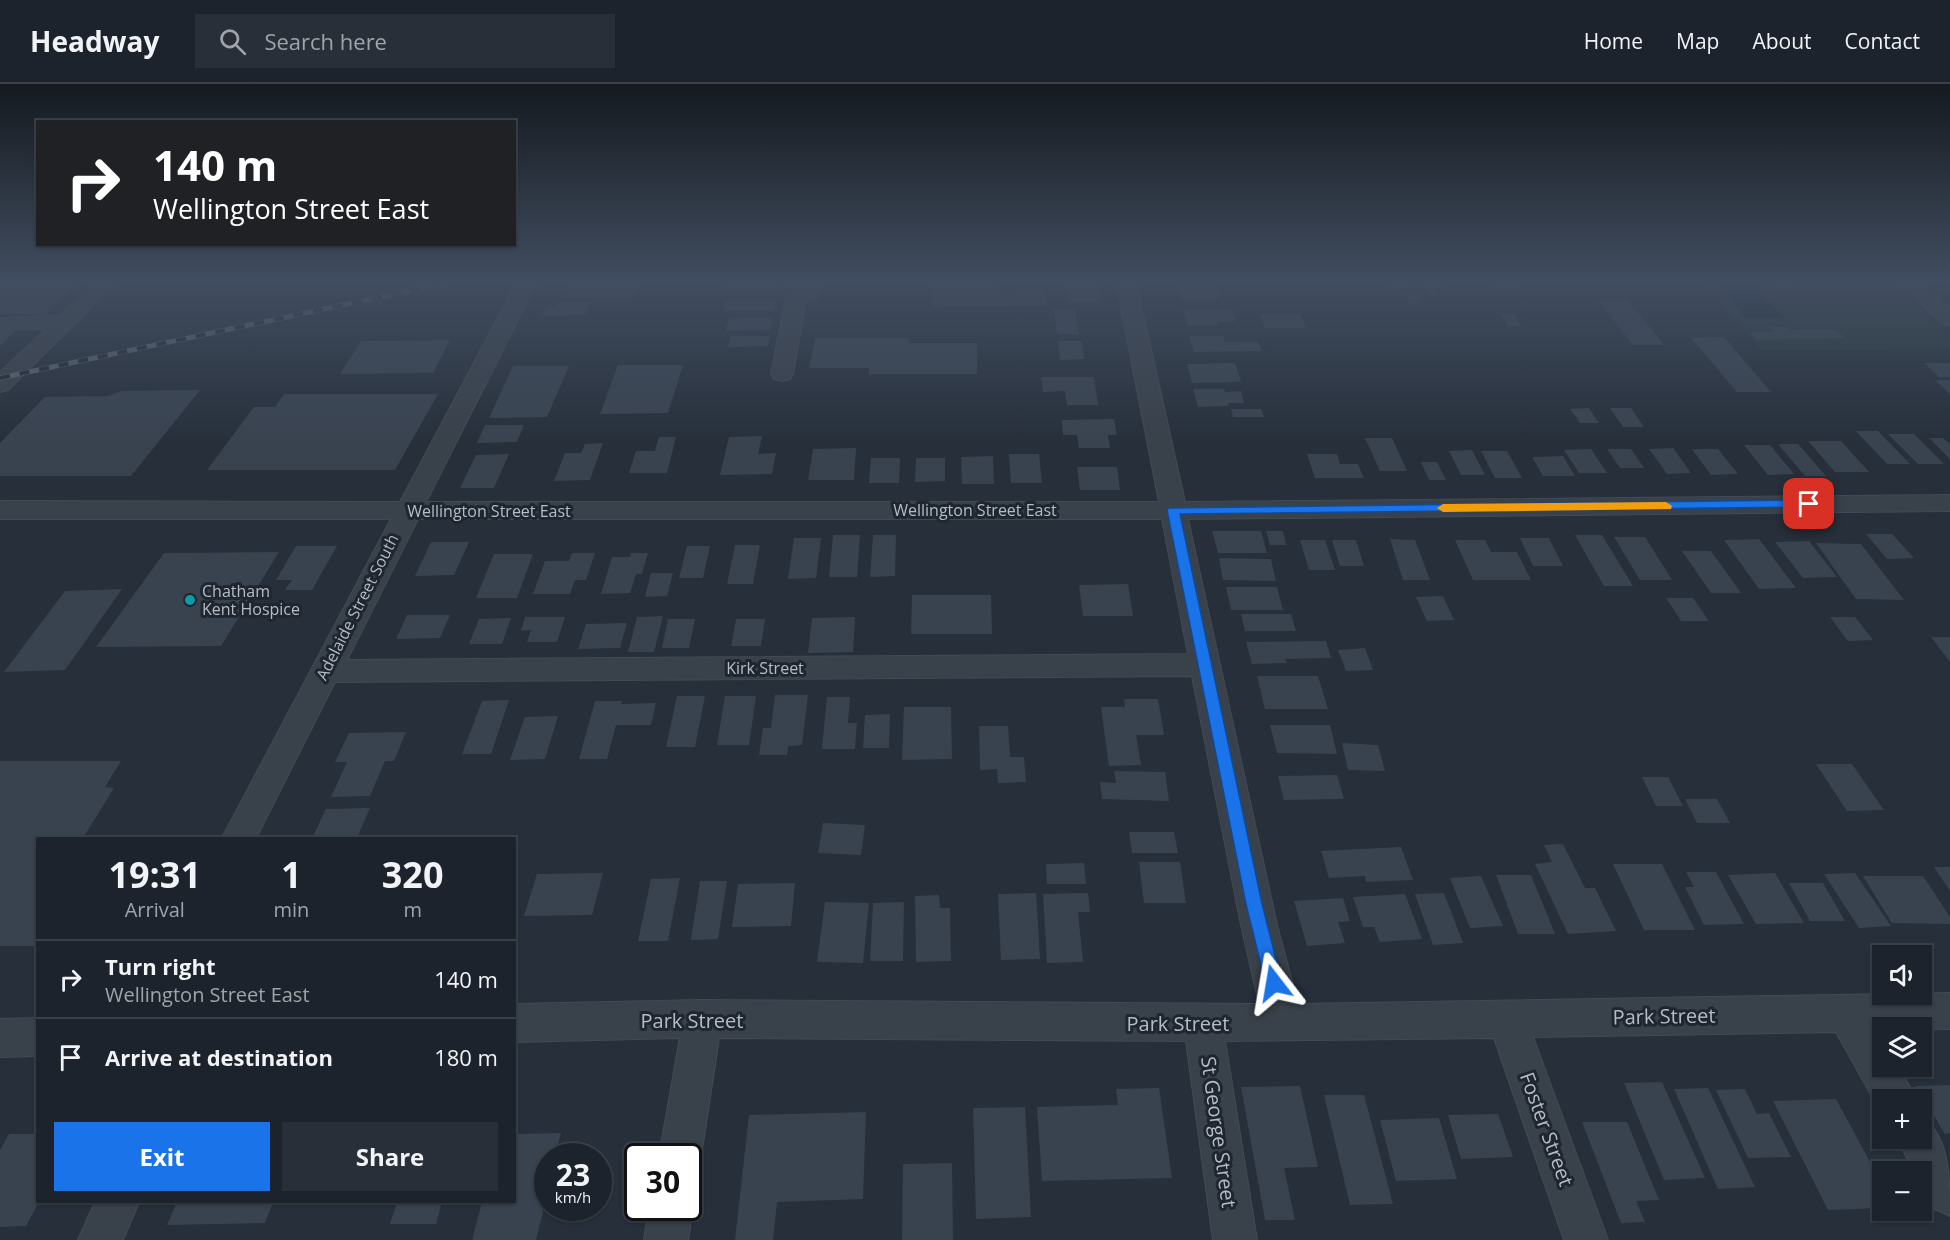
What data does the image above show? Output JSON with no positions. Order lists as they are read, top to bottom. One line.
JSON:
{"streets":{"street":["Wellington Street East","Adelaide Street South","Kirk Street","Park Street","Foster Street","St George Street"]},"crossings":[["Wellington Street East","Adelaide Street South"],["Adelaide Street South","Kirk Street"],["Park Street","Foster Street"],["Park Street","St George Street"]],"places":["Chatham Kent Hospice"],"page":{"header":"Headway","search":"Search here","nav":["Home","Map","About","Contact"],"turn":["140 m","Wellington Street East"],"eta":["19:31","Arrival","1","min","320","m"],"list":[{"name":"Turn right","note":"Wellington Street East","value":"140 m"},{"name":"Arrive at destination","value":"180 m"}],"map_buttons":["+","−"],"buttons":["Exit","Share"],"speed":"23 km/h","limit":"30"}}
